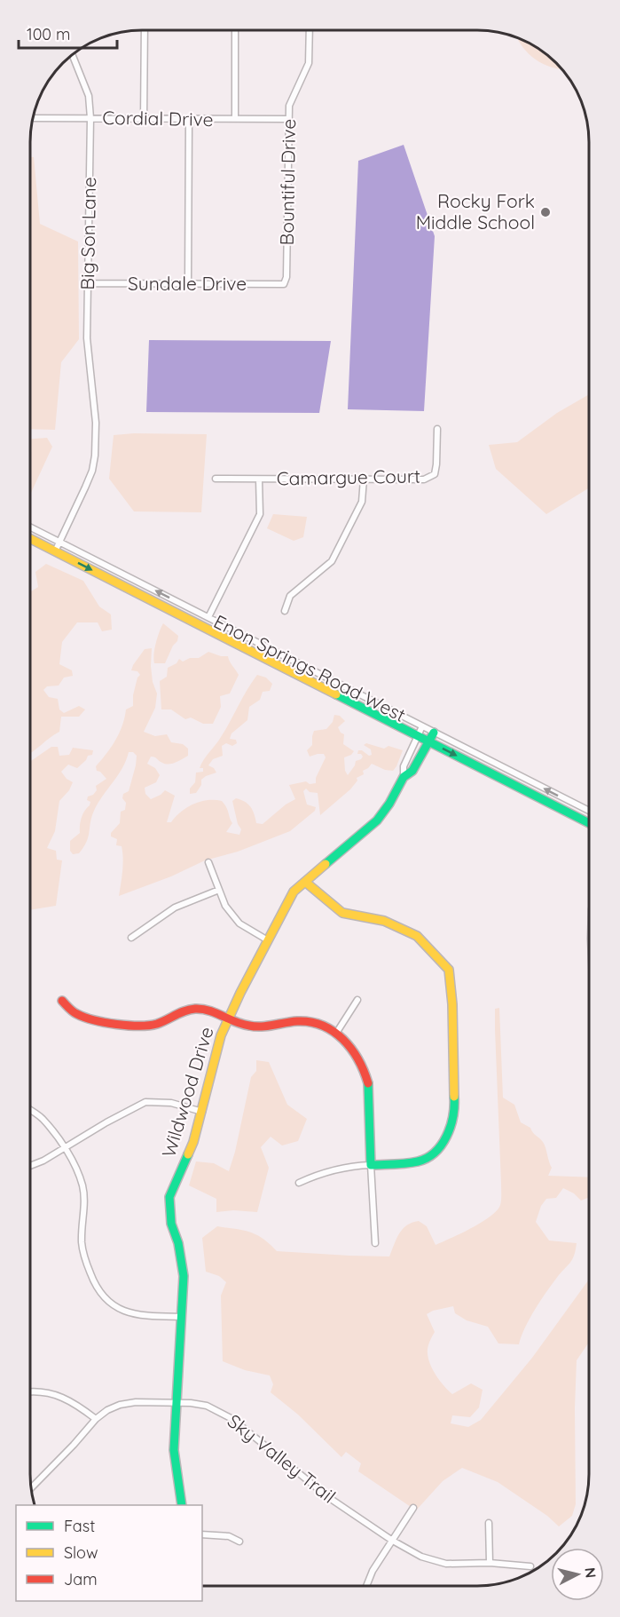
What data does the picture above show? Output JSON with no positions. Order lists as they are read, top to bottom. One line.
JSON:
{"streets":{"street":["Cordial Drive","Bountiful Drive","Big Son Lane","Sundale Drive","Camargue Court","Enon Springs Road West","Wildwood Drive","Sky Valley Trail"]},"crossings":[["Cordial Drive","Bountiful Drive"],["Cordial Drive","Big Son Lane"],["Bountiful Drive","Sundale Drive"],["Big Son Lane","Sundale Drive"],["Big Son Lane","Enon Springs Road West"],["Enon Springs Road West","Wildwood Drive"],["Wildwood Drive","Sky Valley Trail"]],"places":["Rocky Fork Middle School"],"legend":["Fast","Slow","Jam"],"scale_bar":"100 m","north":"right"}
